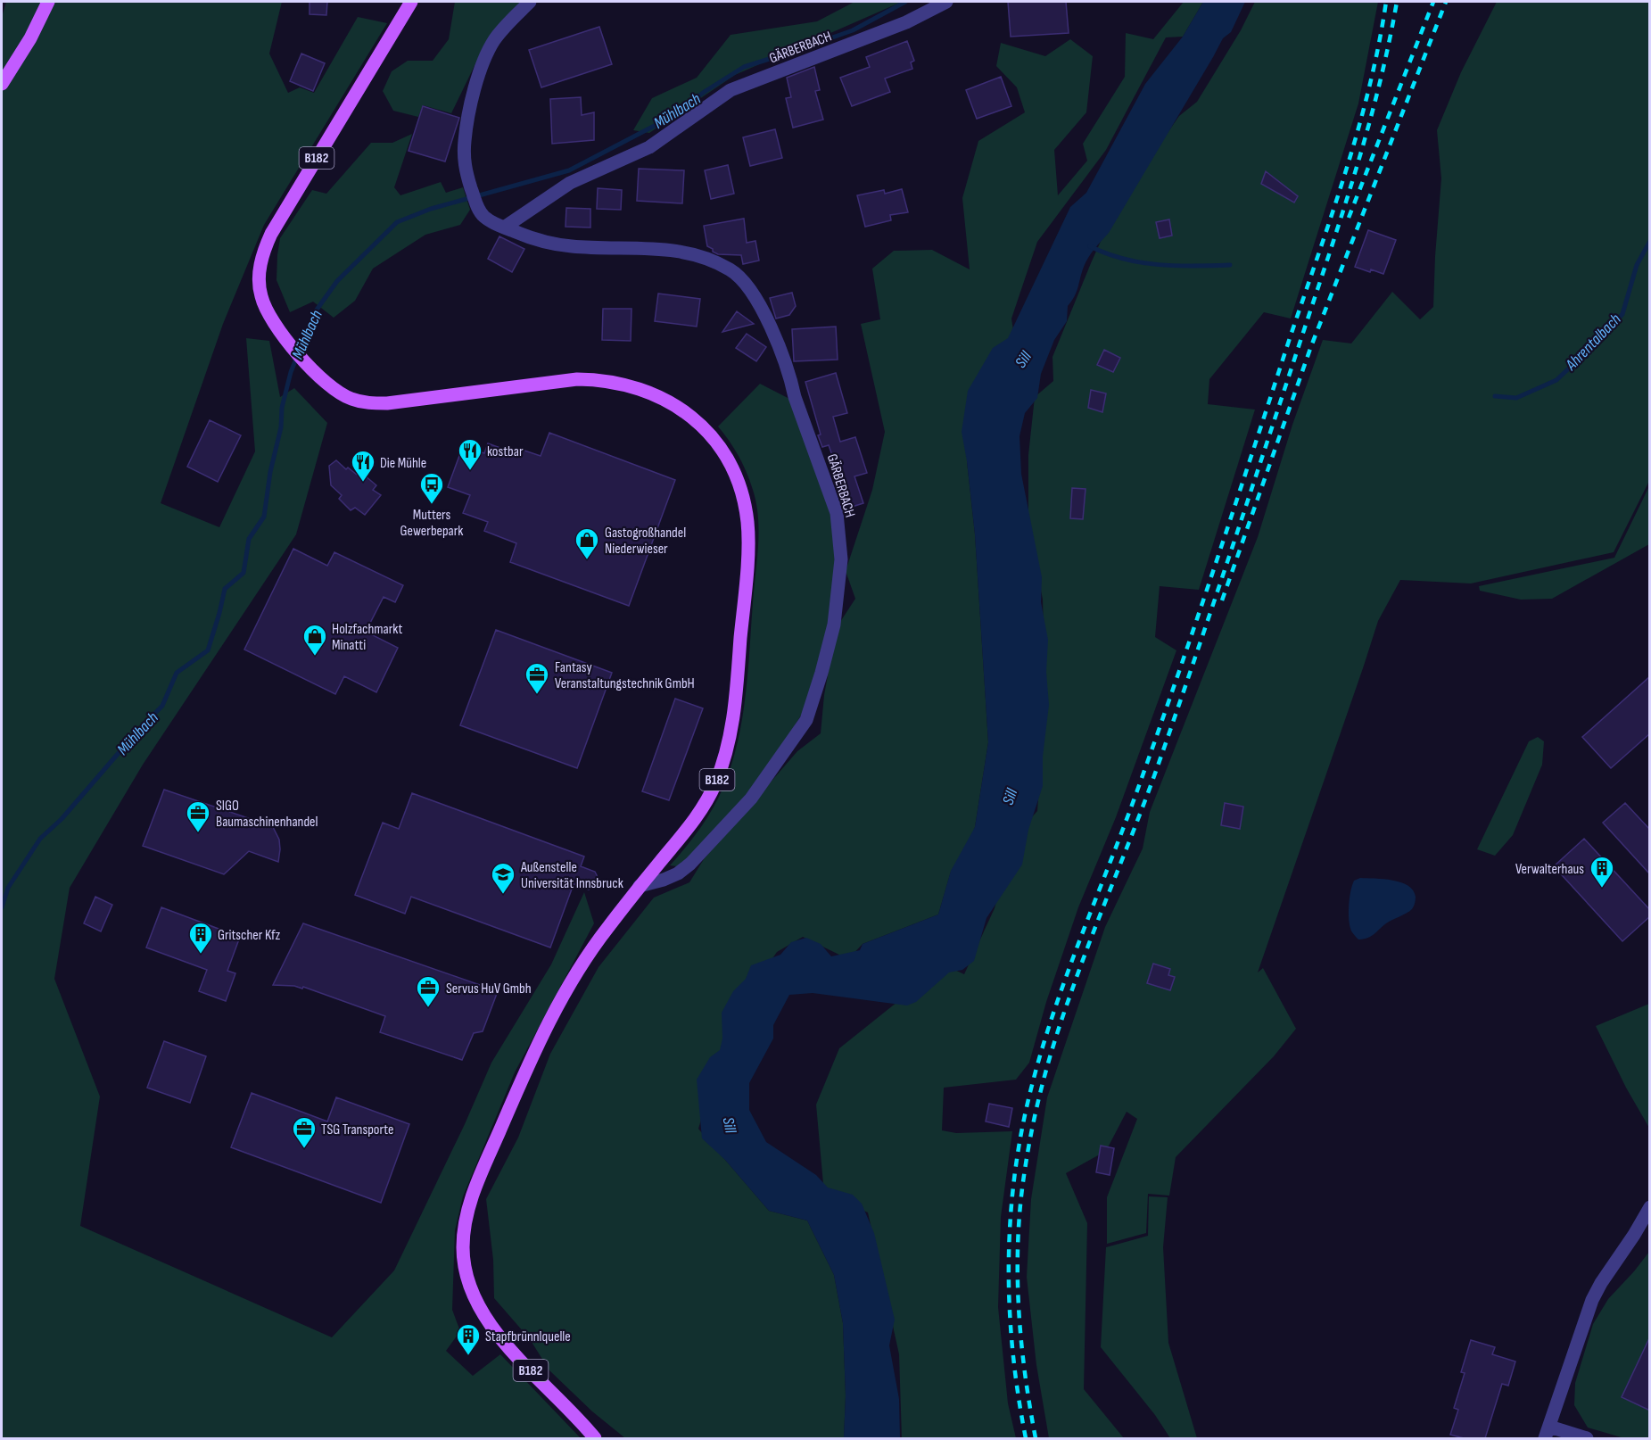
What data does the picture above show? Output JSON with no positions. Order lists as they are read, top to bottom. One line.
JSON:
{"streets":{"main road":["B182"],"street":["GÄRBERBACH"]},"crossings":[["GÄRBERBACH","B182"]],"water":["Mühlbach","Ahrentalbach","Sill"],"places":{"restaurant":["kostbar","Die Mühle"],"bus stop":["Mutters Gewerbepark"],"shop":["Gastogroßhandel Niederwieser","Holzfachmarkt Minatti"],"office":["Fantasy Veranstaltungstechnik GmbH","SIGO Baumaschinenhandel","Servus HuV Gmbh","TSG Transporte"],"building":["Verwalterhaus","Gritscher Kfz","Stapfbrünnlquelle"],"school or university":["Außenstelle Universität Innsbruck"]}}
